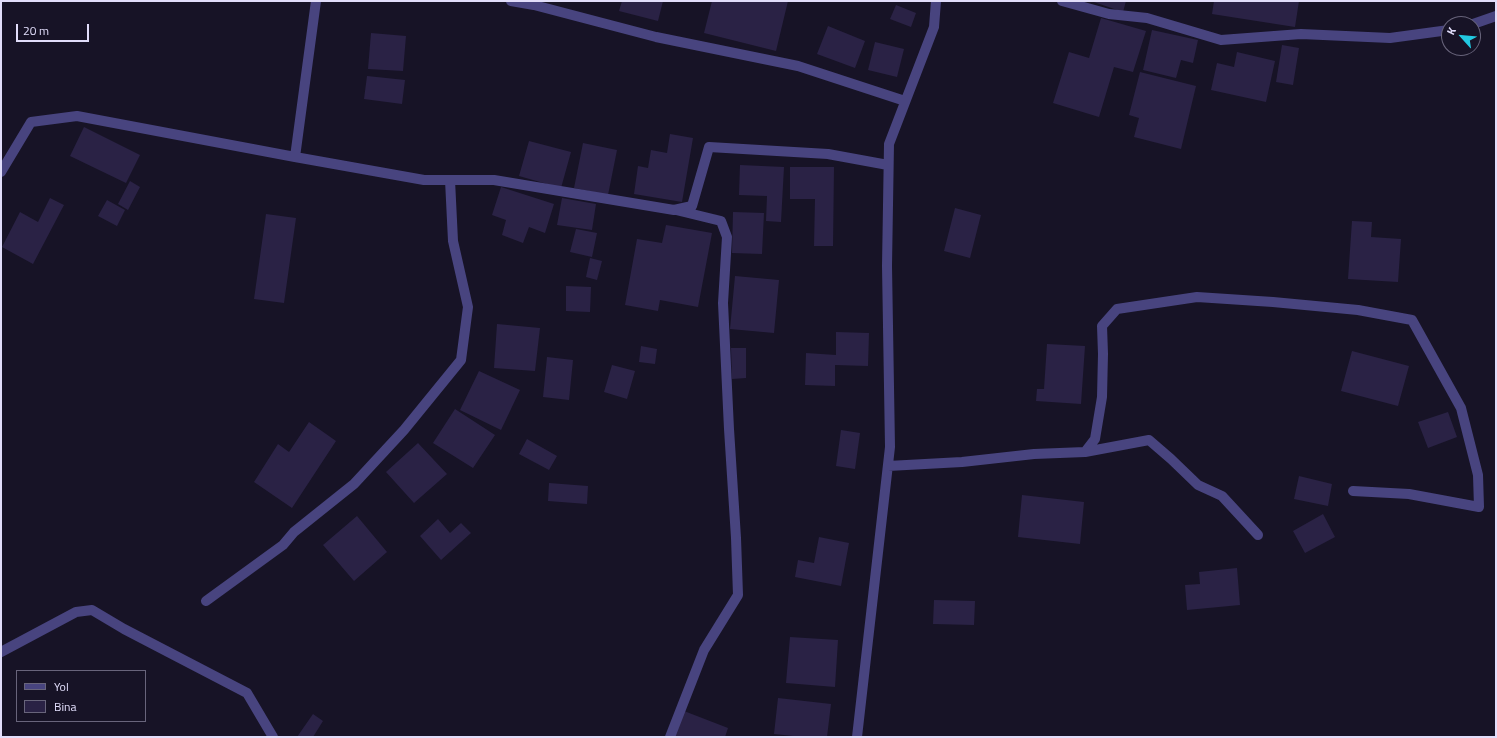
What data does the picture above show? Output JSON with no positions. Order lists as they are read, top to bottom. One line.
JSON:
{"legend":["Yol","Bina"],"scale_bar":"20 m","north":"top left"}
